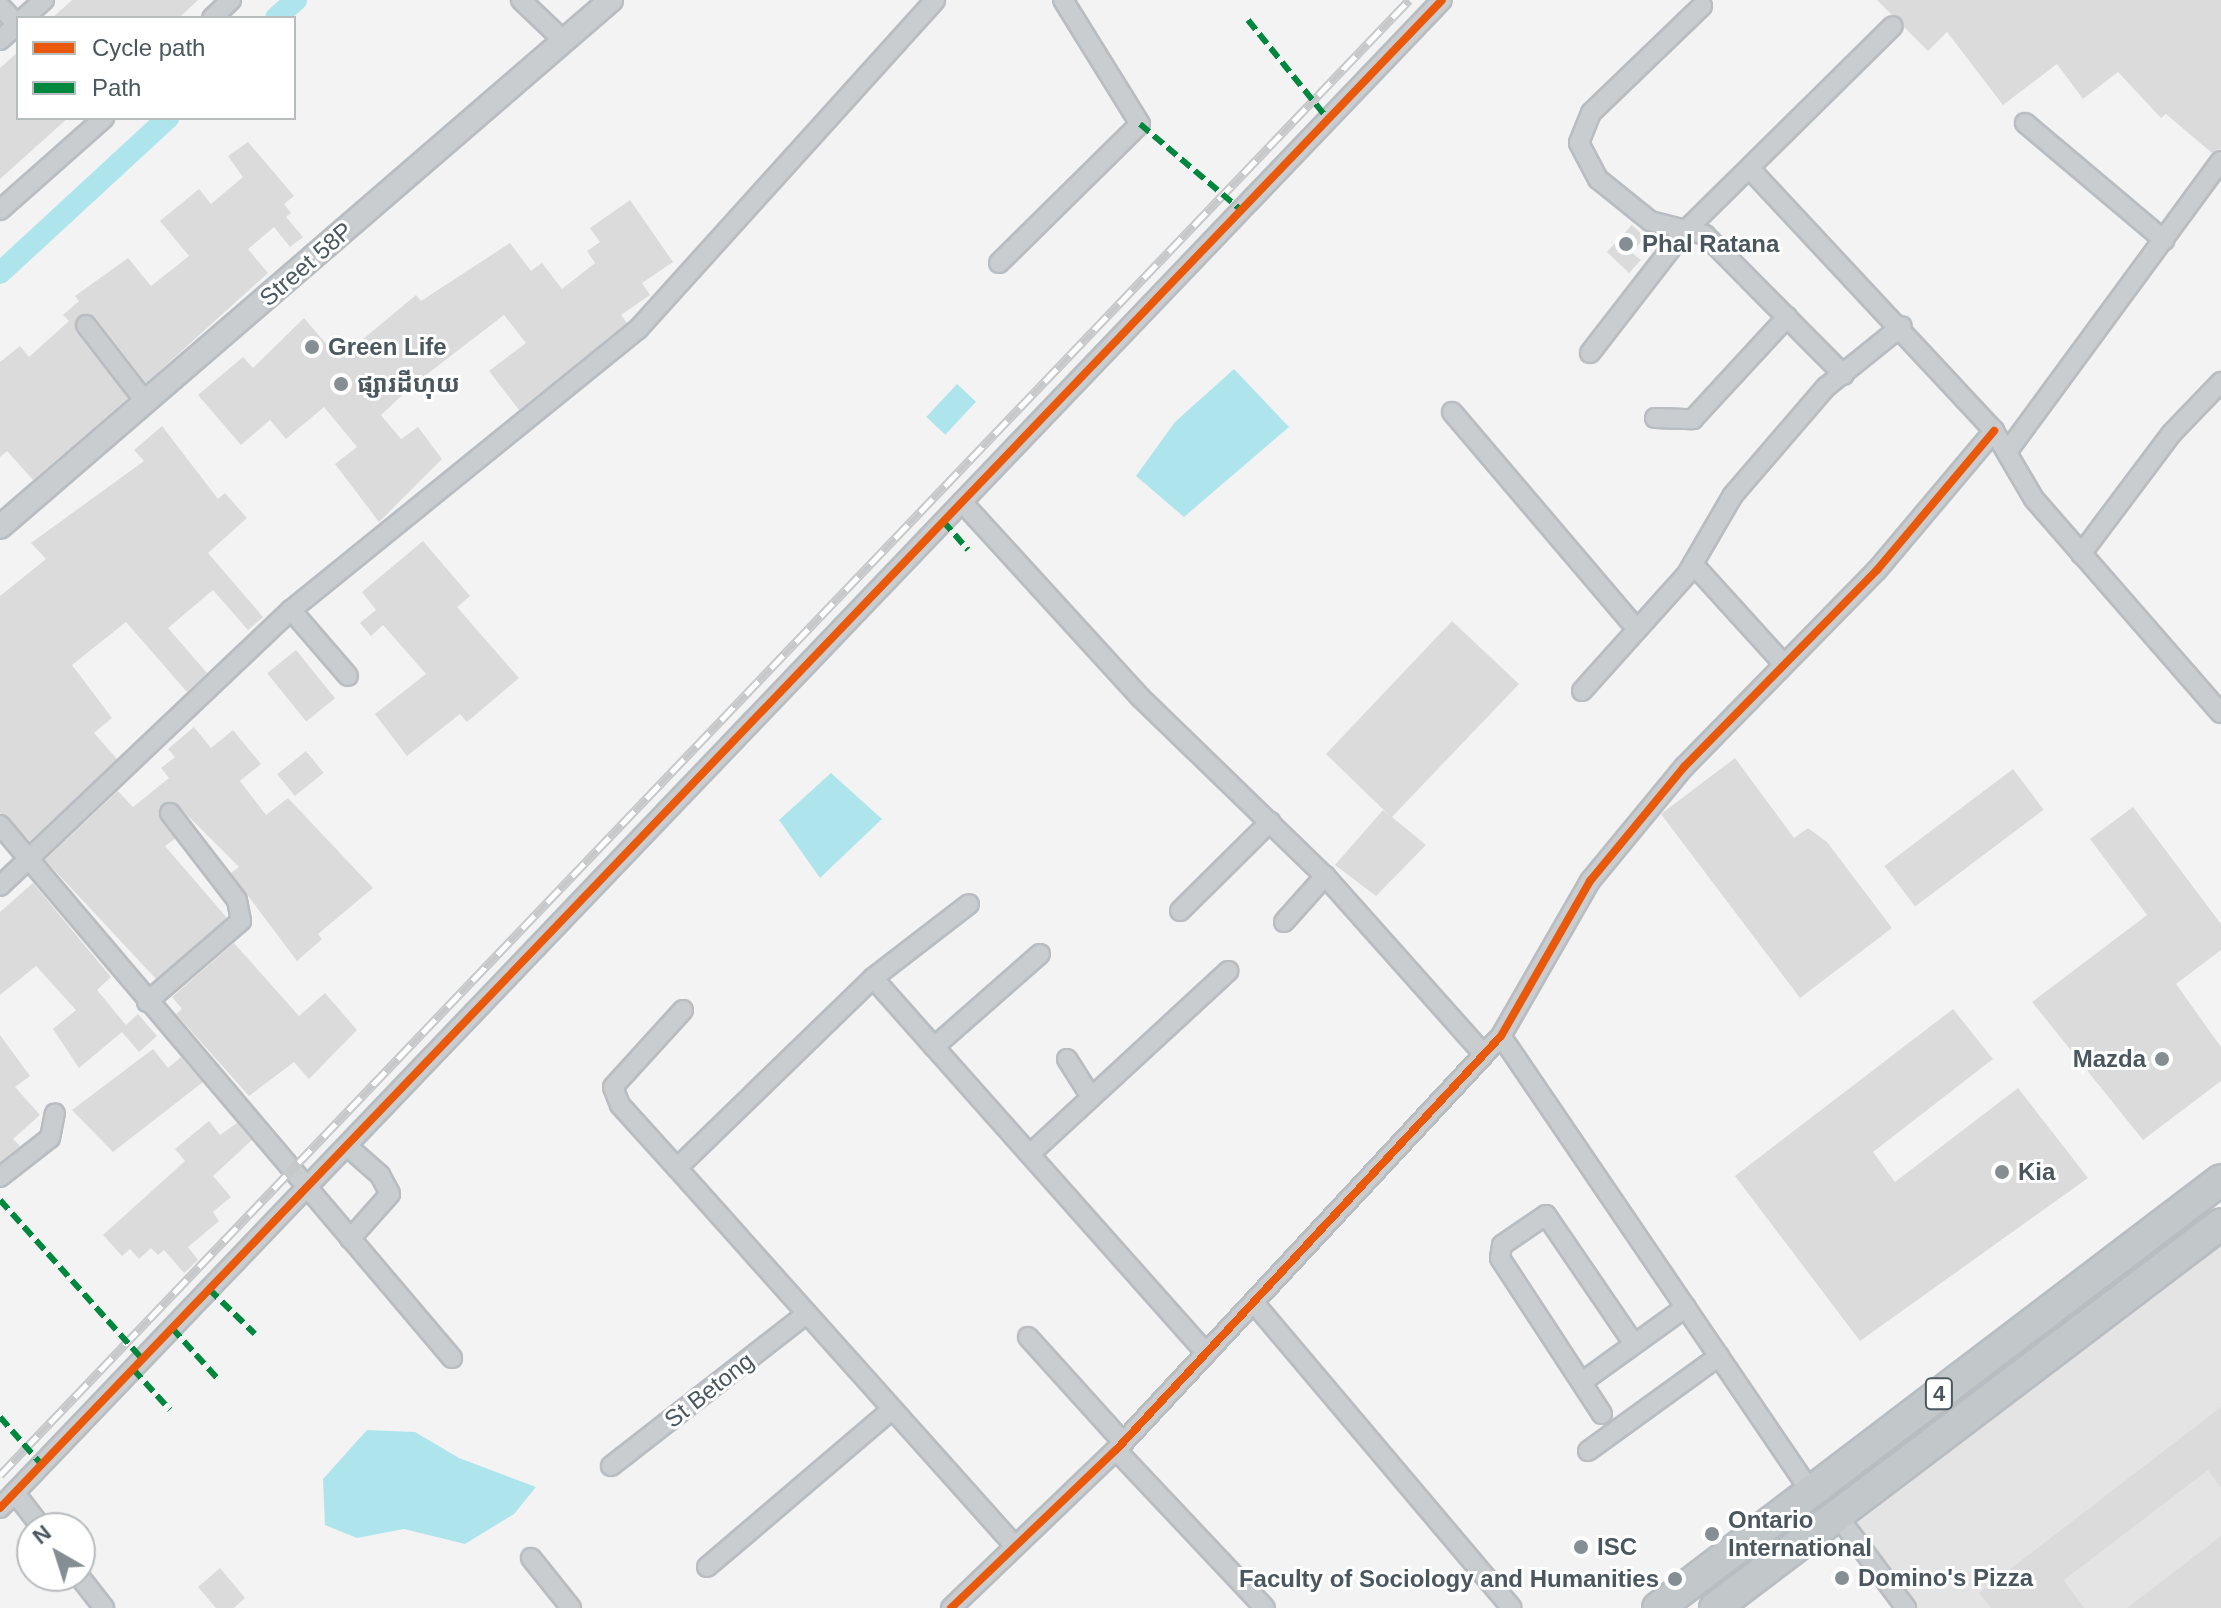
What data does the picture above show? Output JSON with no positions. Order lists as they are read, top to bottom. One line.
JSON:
{"streets":{"highway":["4"],"street":["Street 58P","St Betong"]},"places":["Phal Ratana","Green Life","ផ្សារដីហុយ","Mazda","Kia","Ontario International","ISC","Domino's Pizza","Faculty of Sociology and Humanities"],"legend":["Cycle path","Path"],"north":"top left"}
